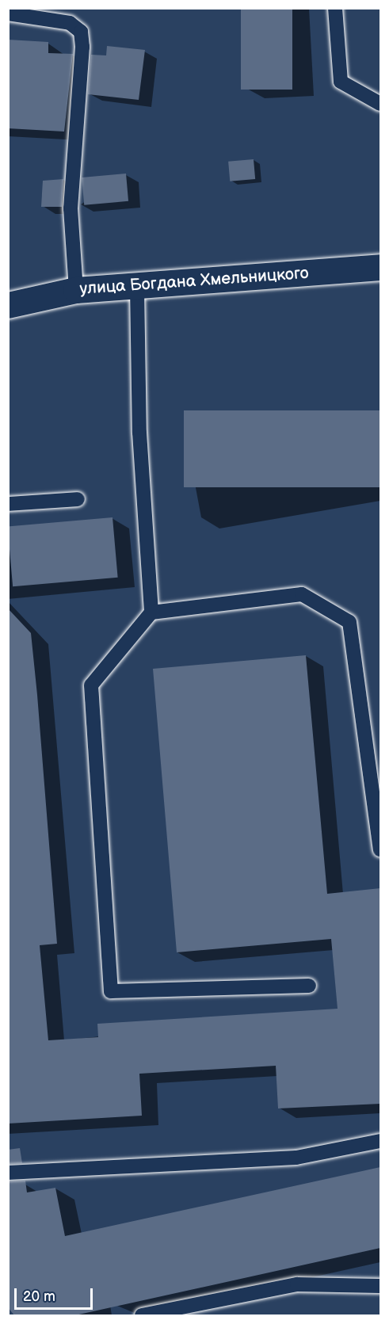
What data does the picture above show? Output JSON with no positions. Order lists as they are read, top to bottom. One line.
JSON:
{"streets":{"street":["улица Богдана Хмельницкого"]},"scale_bar":"20 m"}
